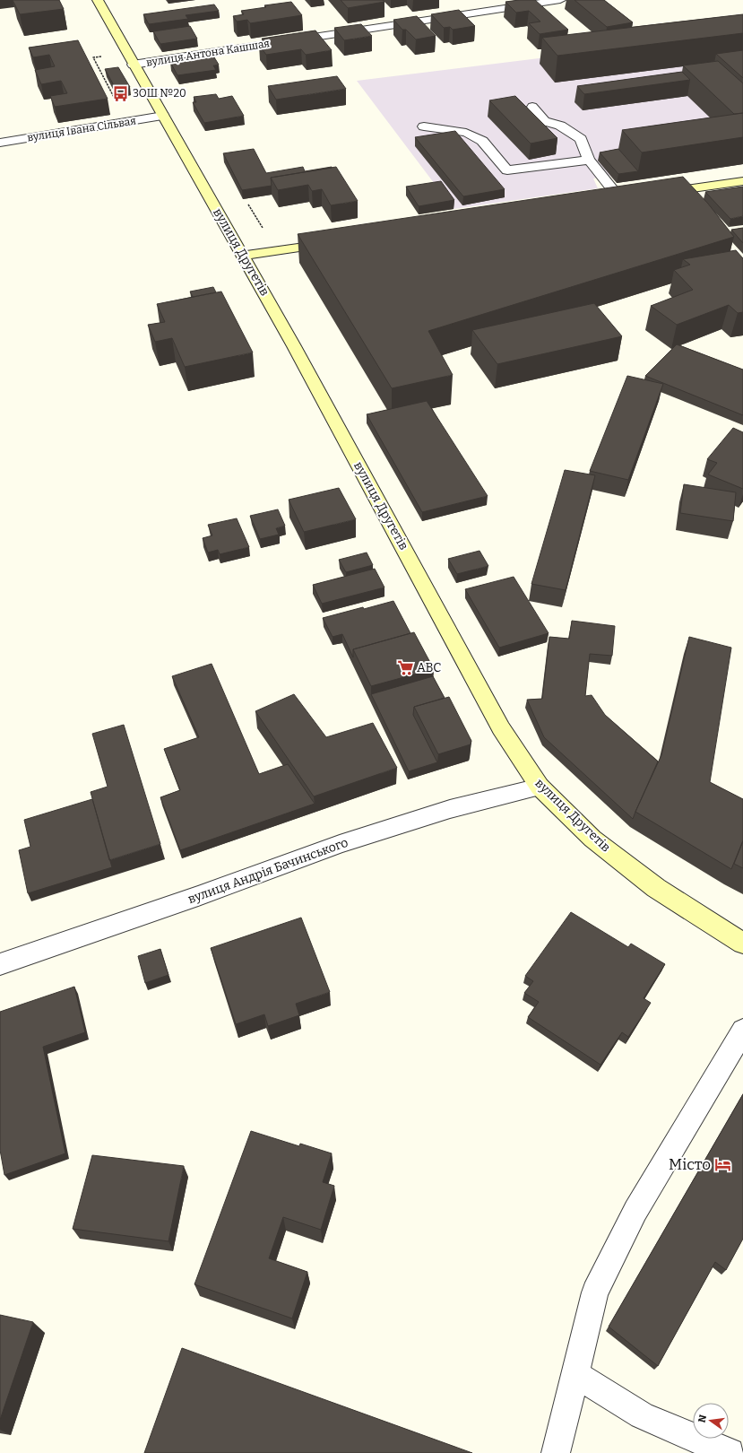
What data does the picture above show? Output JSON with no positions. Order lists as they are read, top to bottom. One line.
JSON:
{"streets":{"main road":["вулиця Другетів"],"street":["вулиця Антона Кашшая","вулиця Івана Сільвая","вулиця Андрія Бачинського"]},"crossings":[["вулиця Антона Кашшая","вулиця Другетів"],["вулиця Івана Сільвая","вулиця Другетів"],["вулиця Другетів","вулиця Андрія Бачинського"]],"places":{"bus stop":["ЗОШ №20"],"supermarket":["АВС"],"hotel":["Місто"]},"north":"left"}
